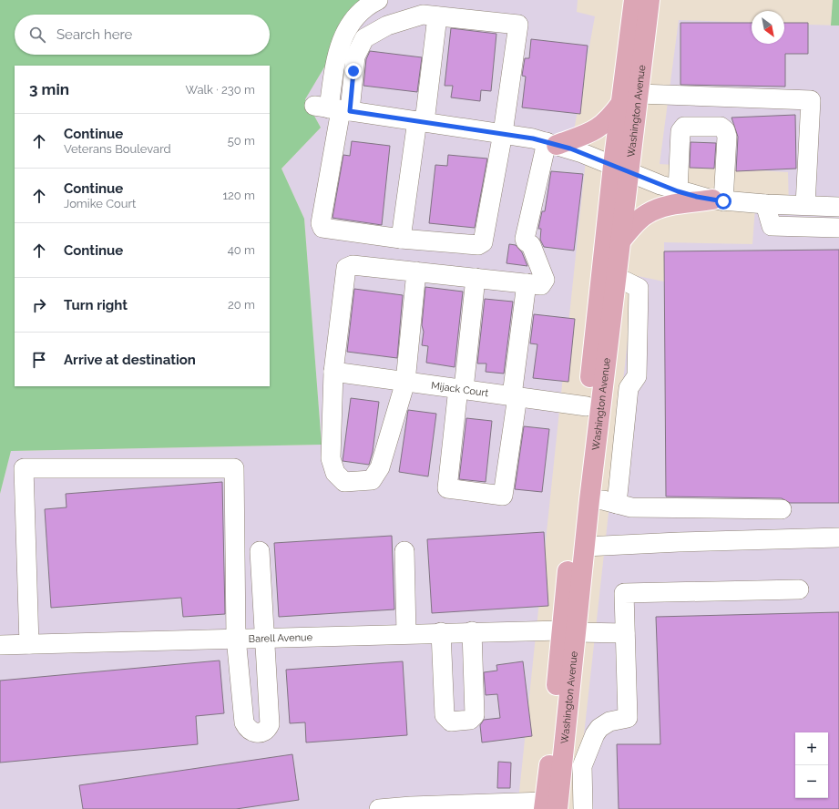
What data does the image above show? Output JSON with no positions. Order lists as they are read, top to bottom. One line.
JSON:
{"streets":{"main road":["Washington Avenue"],"street":["Mijack Court","Barell Avenue"]},"crossings":[["Washington Avenue","Mijack Court"],["Washington Avenue","Barell Avenue"]],"north":"bottom right","page":{"search":"Search here","heading":["3 min","Walk · 230 m"],"list":[["Continue","Veterans Boulevard","50 m"],["Continue","Jomike Court","120 m"],["Continue","40 m"],["Turn right","20 m"],"Arrive at destination"],"map_buttons":["+","−"]}}
